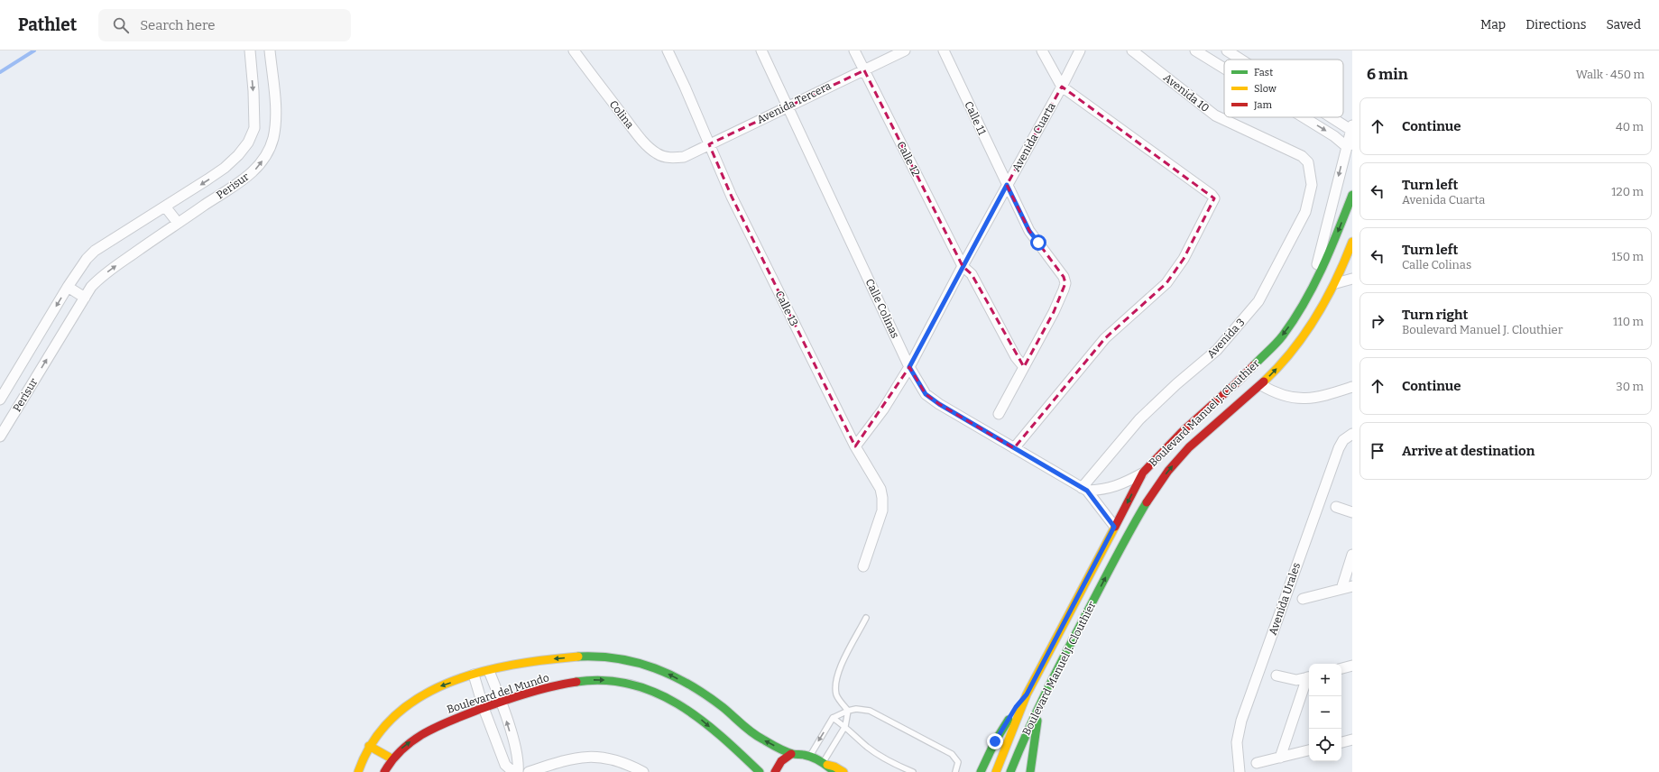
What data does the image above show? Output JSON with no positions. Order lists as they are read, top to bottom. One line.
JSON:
{"streets":{"main road":["Boulevard Manuel J. Clouthier","Boulevard del Mundo"],"street":["Avenida 10","Avenida Tercera","Colina","Calle 11","Avenida Cuarta","Calle 12","Perisur","Calle 13","Calle Colinas","Avenida 3","Avenida Urales"]},"crossings":[["Avenida 10","Avenida 3"],["Avenida Tercera","Colina"],["Avenida Tercera","Calle 12"],["Avenida Tercera","Calle 13"],["Avenida Tercera","Calle Colinas"],["Calle 11","Avenida Cuarta"],["Calle 11","Calle 12"],["Avenida Cuarta","Calle 12"],["Avenida Cuarta","Calle 13"],["Avenida Cuarta","Calle Colinas"],["Calle Colinas","Avenida 3"],["Calle Colinas","Boulevard Manuel J. Clouthier"]],"legend":["Fast","Slow","Jam"],"page":{"header":"Pathlet","search":"Search here","nav":["Map","Directions","Saved"],"heading":["6 min","Walk · 450 m"],"list":[["Continue","40 m"],["Turn left","Avenida Cuarta","120 m"],["Turn left","Calle Colinas","150 m"],["Turn right","Boulevard Manuel J. Clouthier","110 m"],["Continue","30 m"],"Arrive at destination"],"map_buttons":["+","−"]}}
